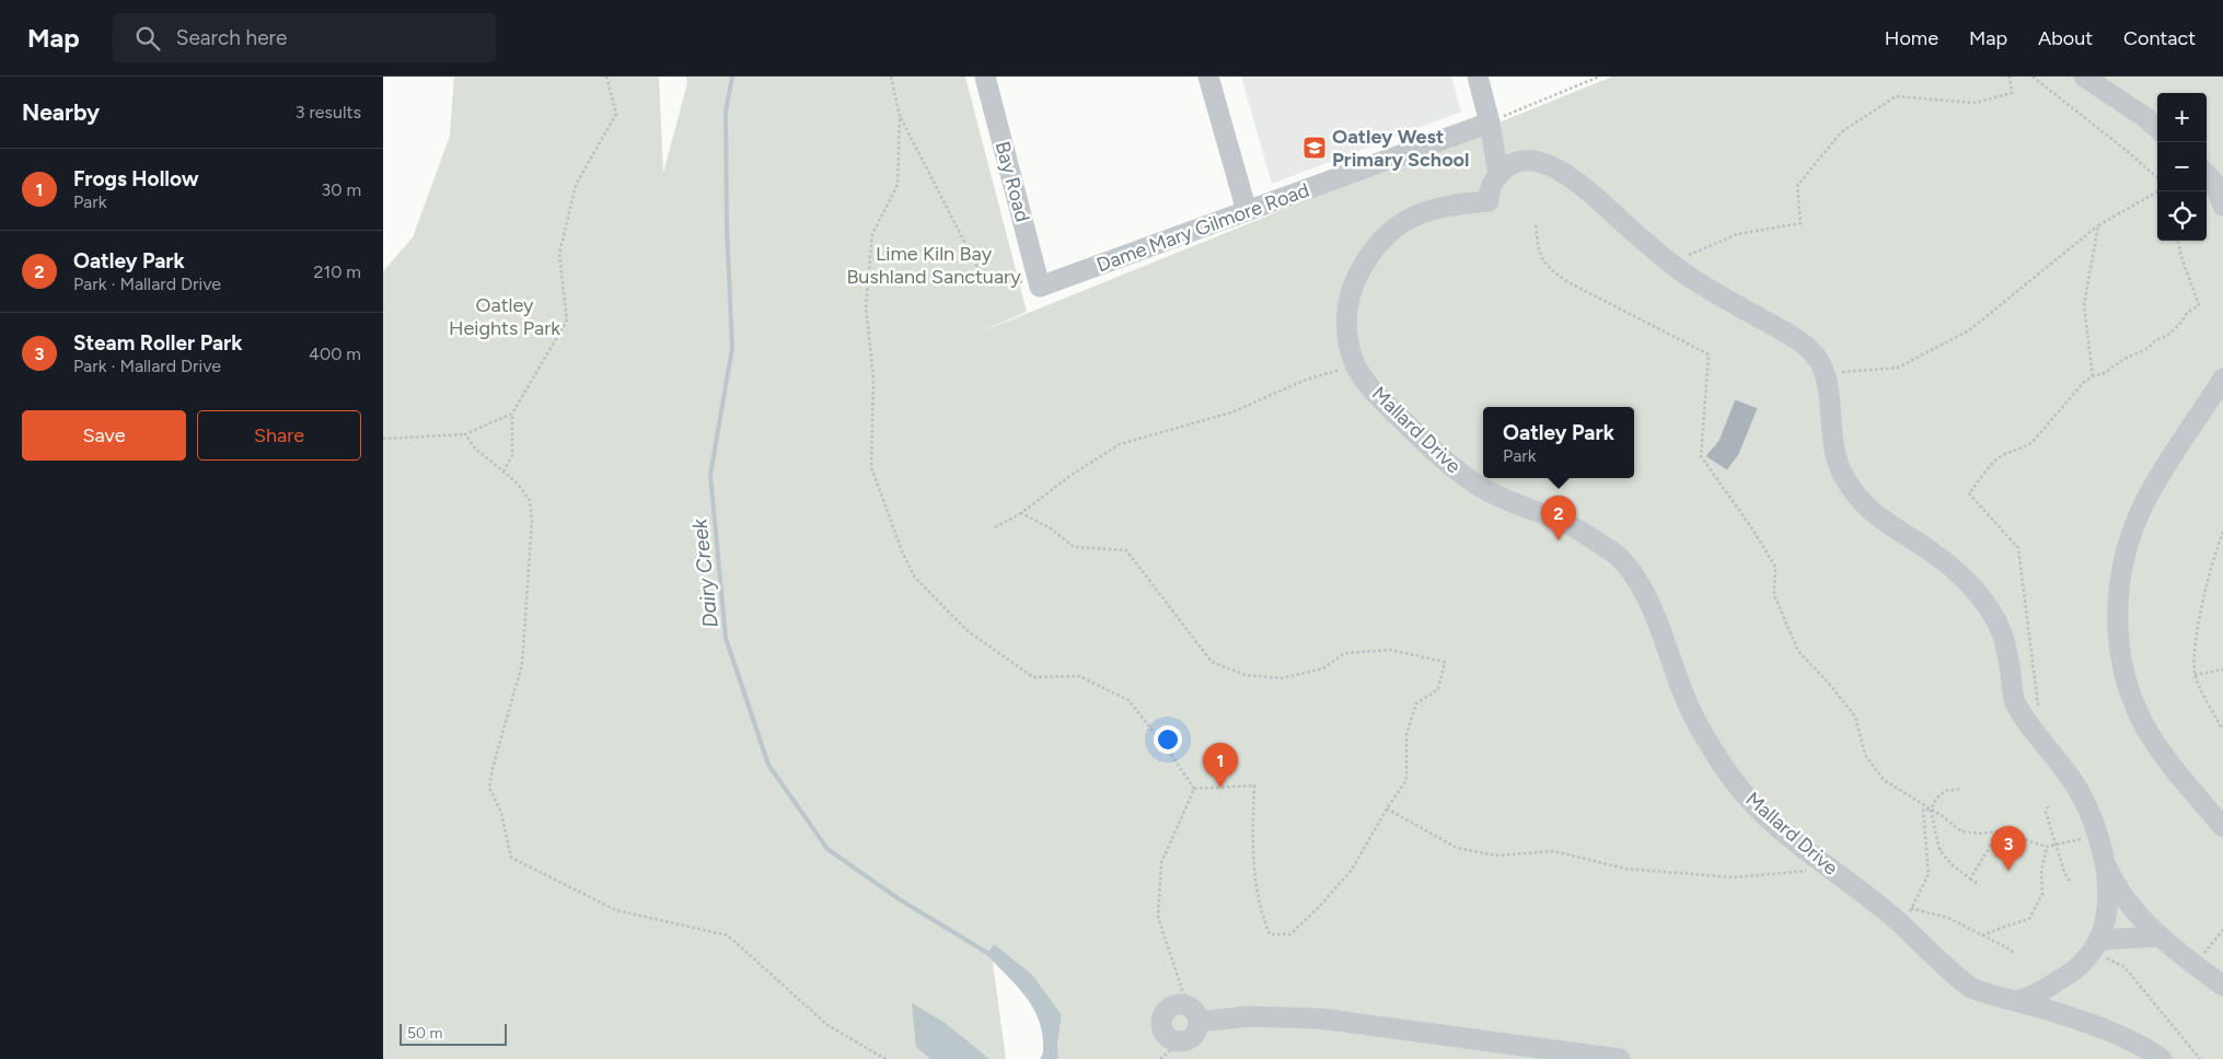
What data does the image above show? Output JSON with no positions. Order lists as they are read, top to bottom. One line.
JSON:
{"streets":{"street":["Bay Road","Dame Mary Gilmore Road","Mallard Drive"]},"crossings":[["Bay Road","Dame Mary Gilmore Road"],["Dame Mary Gilmore Road","Mallard Drive"]],"water":["Dairy Creek"],"parks":["Lime Kiln Bay Bushland Sanctuary","Oatley Heights Park"],"places":{"school or university":["Oatley West Primary School"]},"scale_bar":"50 m","page":{"header":"Map","search":"Search here","nav":["Home","Map","About","Contact"],"heading":["Nearby","3 results"],"map_buttons":["+","−"],"list":[{"mark":"1","name":"Frogs Hollow","note":"Park","value":"30 m"},{"mark":"2","name":"Oatley Park","note":"Park · Mallard Drive","value":"210 m"},{"mark":"3","name":"Steam Roller Park","note":"Park · Mallard Drive","value":"400 m"}],"buttons":["Save","Share"],"popup":["Oatley Park","Park"],"pins":["2","1","3"],"scale":"50 m"}}
